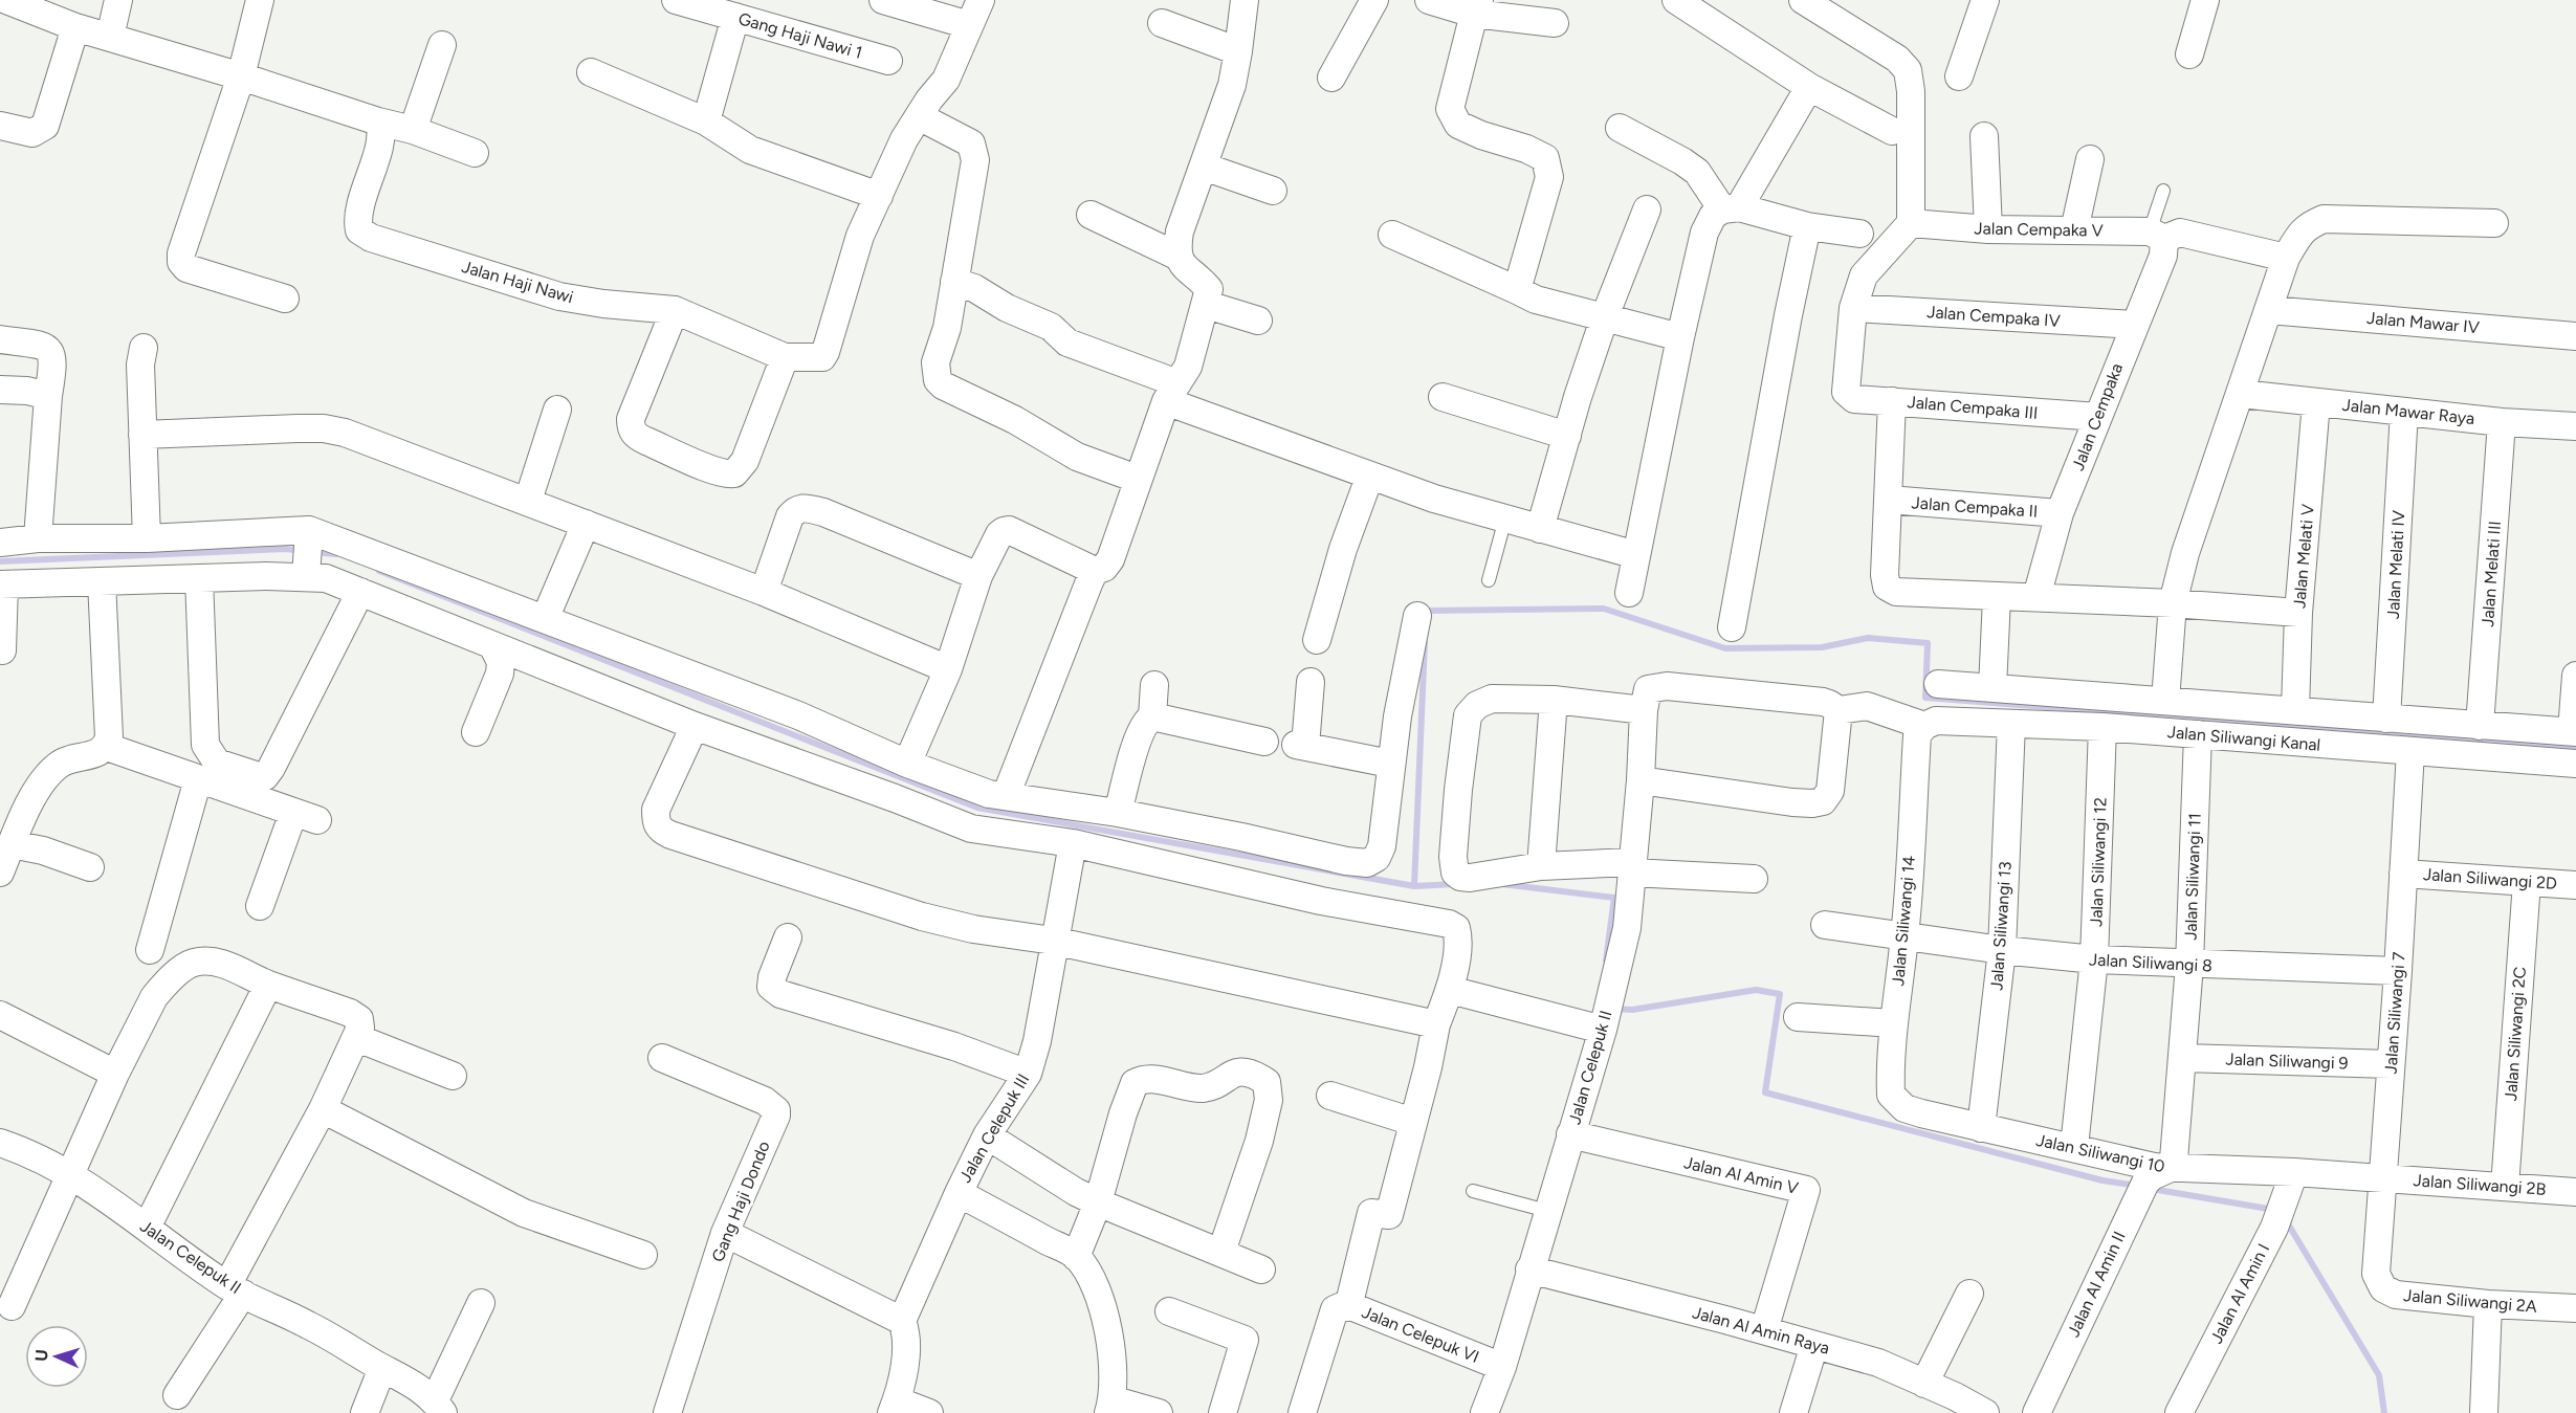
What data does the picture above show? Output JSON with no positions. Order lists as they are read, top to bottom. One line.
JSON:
{"streets":{"street":["Gang Haji Nawi 1","Jalan Cempaka V","Jalan Haji Nawi","Jalan Cempaka IV","Jalan Mawar IV","Jalan Cempaka III","Jalan Mawar Raya","Jalan Cempaka","Jalan Cempaka II","Jalan Melati V","Jalan Melati IV","Jalan Melati III","Jalan Siliwangi Kanal","Jalan Siliwangi 12","Jalan Siliwangi 11","Jalan Siliwangi 2D","Jalan Siliwangi 14","Jalan Siliwangi 13","Jalan Siliwangi 8","Jalan Siliwangi 7","Jalan Siliwangi 2C","Jalan Siliwangi 9","Jalan Celepuk II","Jalan Celepuk III","Jalan Siliwangi 10","Jalan Al Amin V","Jalan Siliwangi 2B","Gang Haji Dondo","Jalan Al Amin II","Jalan Al Amin I","Jalan Siliwangi 2A","Jalan Al Amin Raya","Jalan Celepuk VI"]},"crossings":[["Jalan Cempaka V","Jalan Cempaka"],["Jalan Cempaka IV","Jalan Cempaka III"],["Jalan Cempaka IV","Jalan Cempaka"],["Jalan Cempaka III","Jalan Cempaka"],["Jalan Mawar Raya","Jalan Melati V"],["Jalan Mawar Raya","Jalan Melati IV"],["Jalan Mawar Raya","Jalan Melati III"],["Jalan Cempaka","Jalan Cempaka II"],["Jalan Siliwangi Kanal","Jalan Siliwangi 12"],["Jalan Siliwangi Kanal","Jalan Siliwangi 11"],["Jalan Siliwangi Kanal","Jalan Siliwangi 14"],["Jalan Siliwangi Kanal","Jalan Siliwangi 13"],["Jalan Siliwangi Kanal","Jalan Siliwangi 7"],["Jalan Siliwangi 12","Jalan Siliwangi 8"],["Jalan Siliwangi 12","Jalan Siliwangi 10"],["Jalan Siliwangi 11","Jalan Siliwangi 8"],["Jalan Siliwangi 11","Jalan Siliwangi 9"],["Jalan Siliwangi 11","Jalan Siliwangi 10"],["Jalan Siliwangi 11","Jalan Al Amin II"],["Jalan Siliwangi 2D","Jalan Siliwangi 7"],["Jalan Siliwangi 2D","Jalan Siliwangi 2C"],["Jalan Siliwangi 14","Jalan Siliwangi 8"],["Jalan Siliwangi 14","Jalan Siliwangi 10"],["Jalan Siliwangi 13","Jalan Siliwangi 8"],["Jalan Siliwangi 13","Jalan Siliwangi 10"],["Jalan Siliwangi 8","Jalan Siliwangi 7"],["Jalan Siliwangi 7","Jalan Siliwangi 9"],["Jalan Siliwangi 7","Jalan Siliwangi 10"],["Jalan Siliwangi 7","Jalan Siliwangi 2B"],["Jalan Siliwangi 7","Jalan Siliwangi 2A"],["Jalan Siliwangi 2C","Jalan Siliwangi 2B"],["Jalan Celepuk II","Jalan Al Amin V"],["Jalan Celepuk II","Jalan Al Amin Raya"],["Jalan Celepuk II","Jalan Celepuk VI"],["Jalan Siliwangi 10","Jalan Siliwangi 2B"],["Jalan Siliwangi 10","Jalan Al Amin II"],["Jalan Siliwangi 10","Jalan Al Amin I"],["Jalan Al Amin V","Jalan Al Amin Raya"]],"north":"left"}
